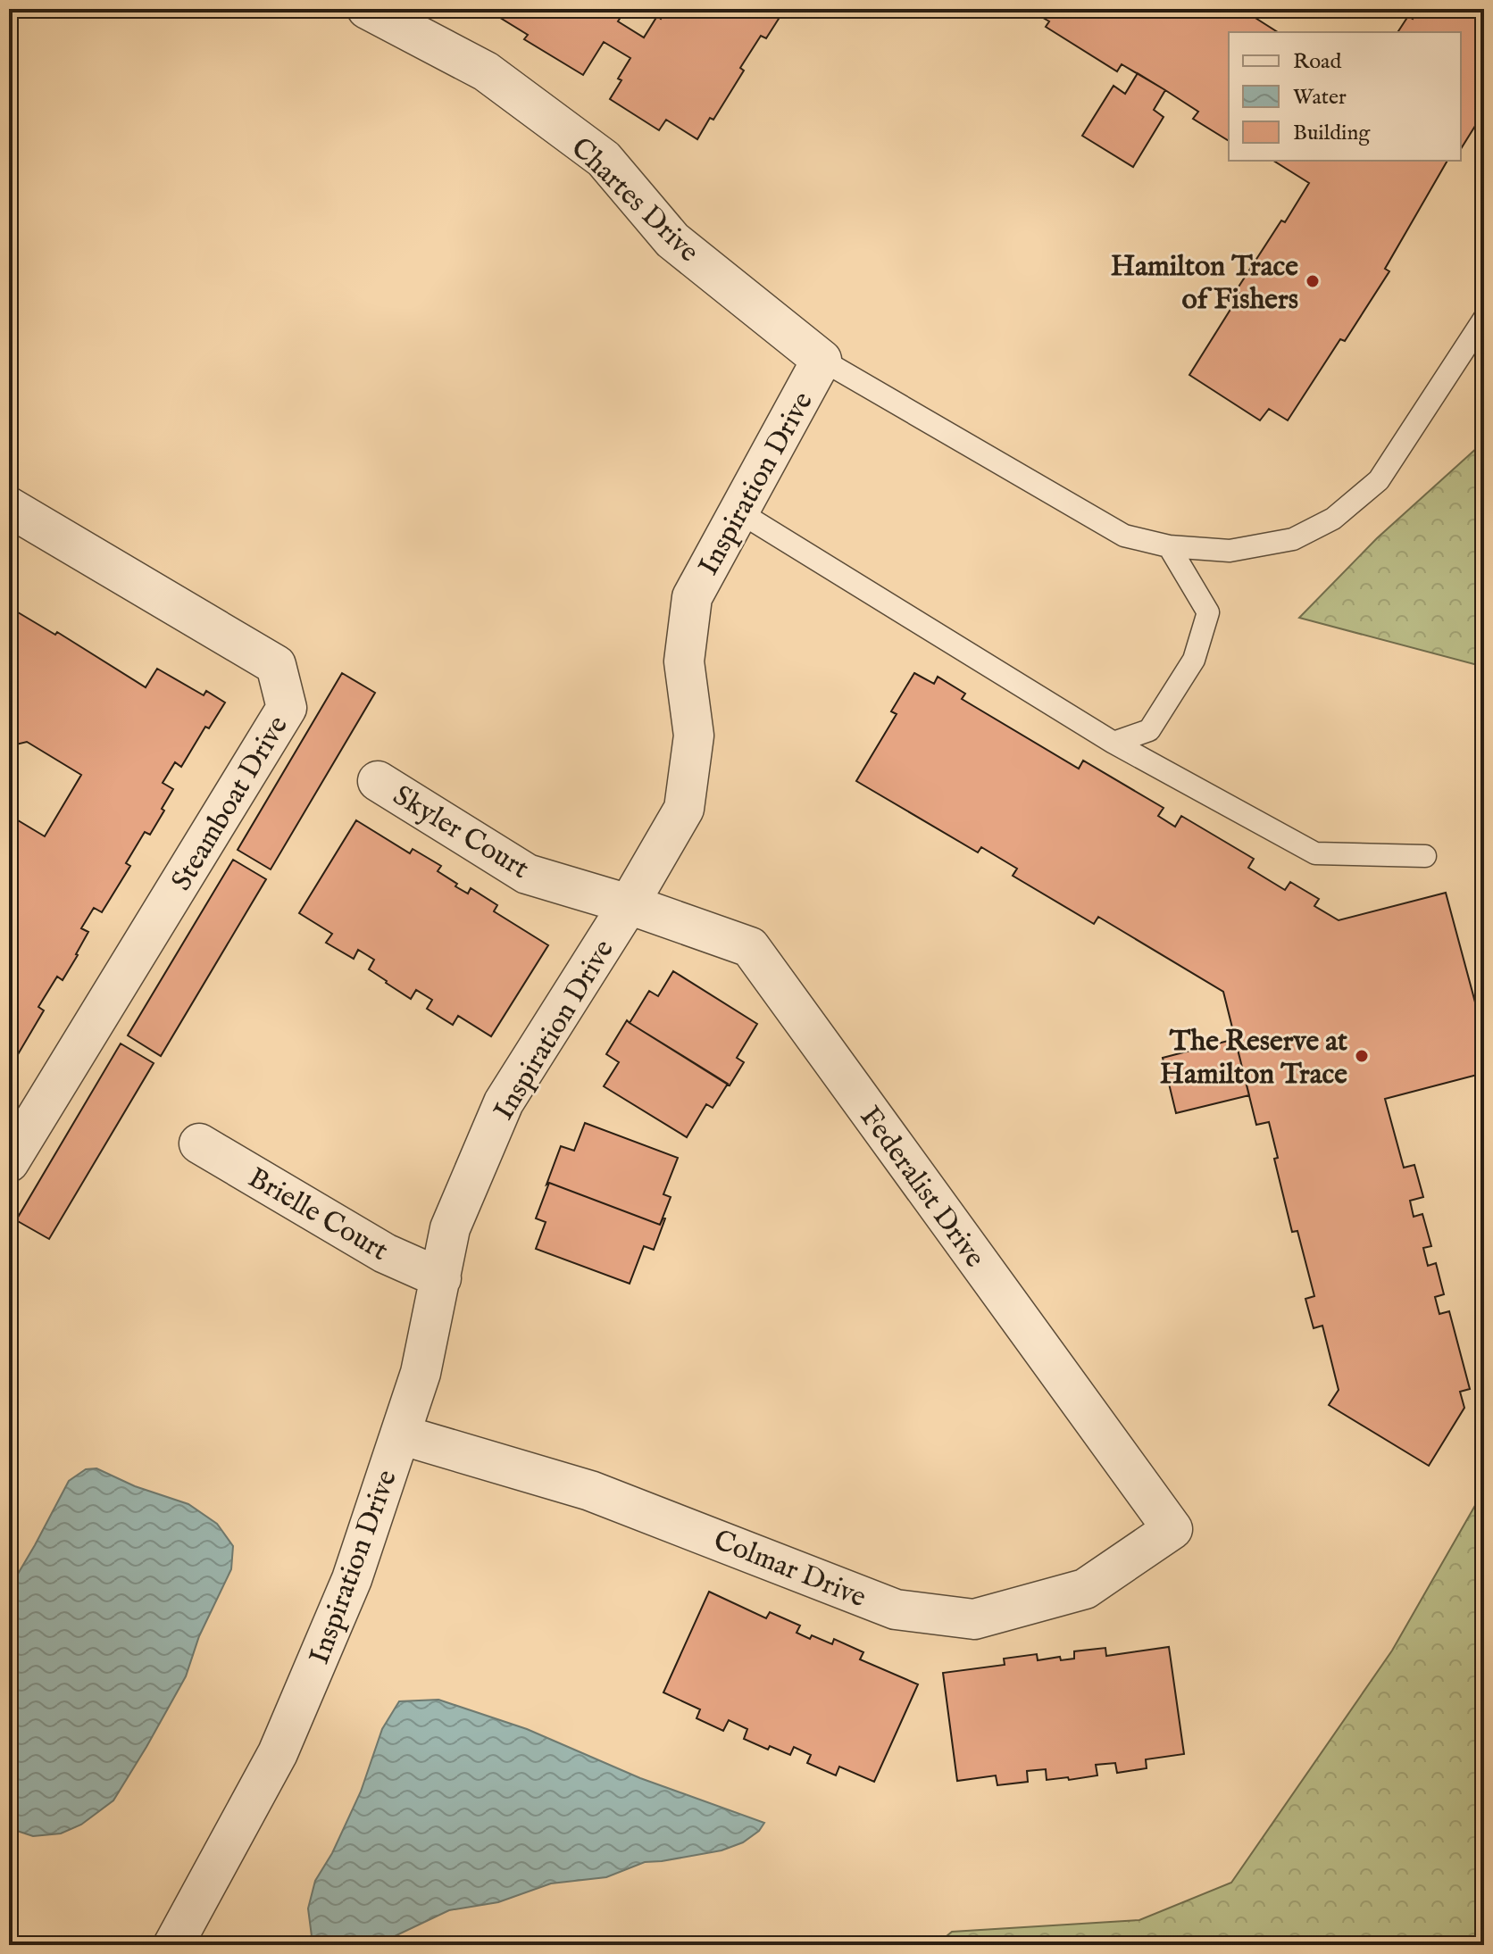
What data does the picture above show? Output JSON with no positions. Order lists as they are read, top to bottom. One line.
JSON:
{"streets":{"street":["Chartes Drive","Inspiration Drive","Steamboat Drive","Skyler Court","Federalist Drive","Brielle Court","Colmar Drive"]},"crossings":[["Chartes Drive","Inspiration Drive"],["Inspiration Drive","Skyler Court"],["Inspiration Drive","Federalist Drive"],["Inspiration Drive","Brielle Court"],["Inspiration Drive","Colmar Drive"],["Skyler Court","Federalist Drive"],["Federalist Drive","Colmar Drive"]],"places":["Hamilton Trace of Fishers","The Reserve at Hamilton Trace"],"legend":["Road","Water","Building"]}
